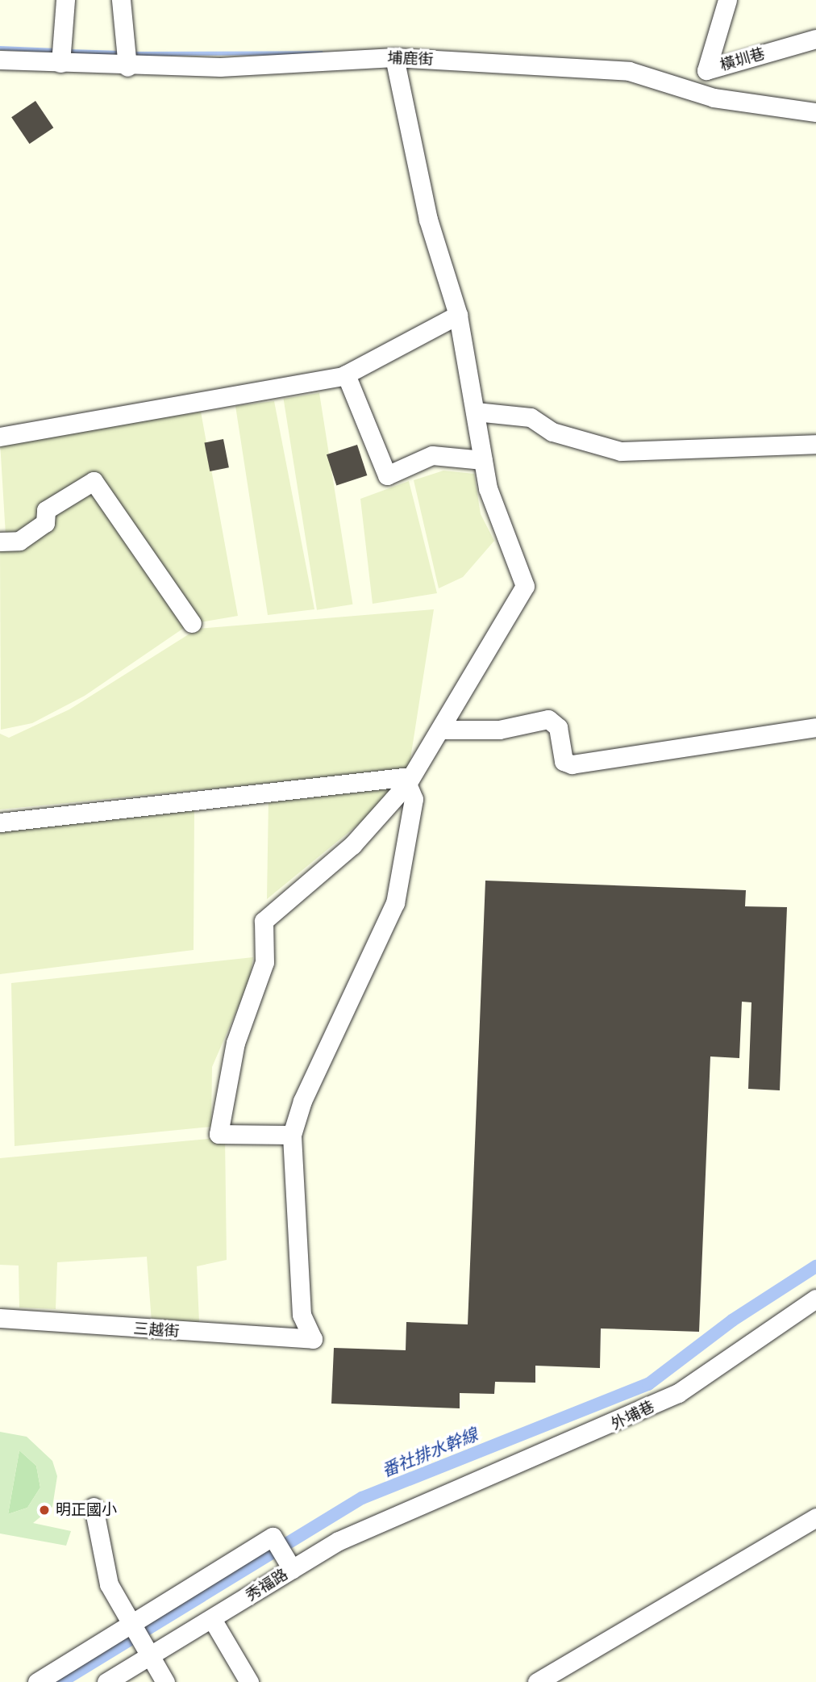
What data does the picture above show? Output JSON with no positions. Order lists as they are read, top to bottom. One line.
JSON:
{"streets":{"street":["埔鹿街","橫圳巷","三越街","外埔巷","秀福路"]},"crossings":[["外埔巷","秀福路"]],"water":["番社排水幹線"],"places":["明正國小"]}
